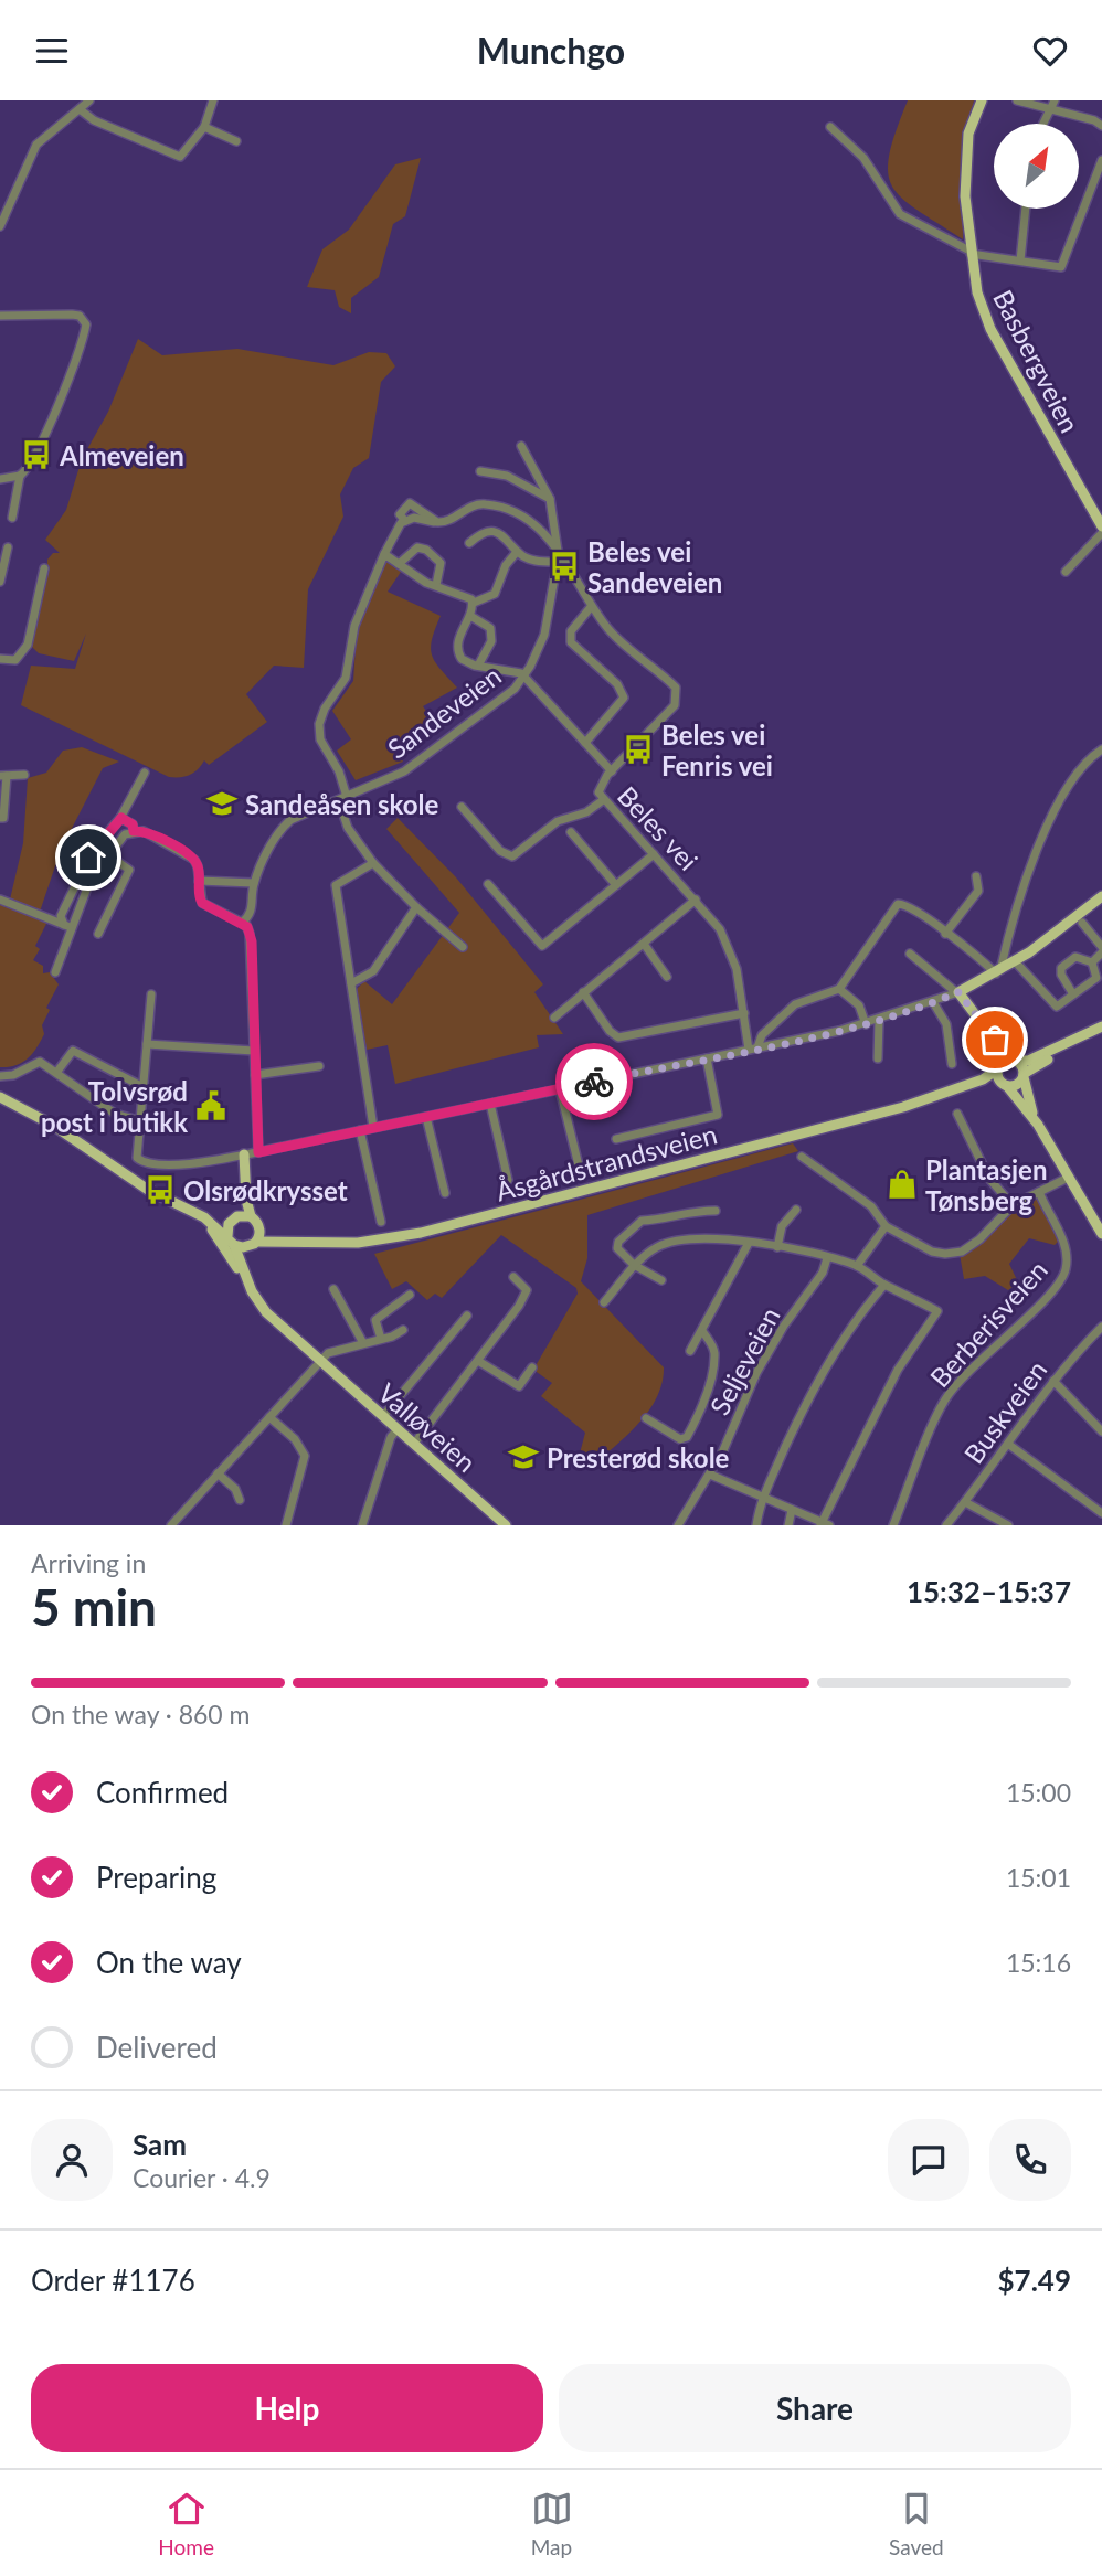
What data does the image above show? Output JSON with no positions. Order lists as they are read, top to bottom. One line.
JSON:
{"streets":{"main road":["Basbergveien","Åsgårdstrandsveien","Valløveien"],"street":["Sandeveien","Beles vei","Berberisveien","Seljeveien","Buskveien"]},"crossings":[["Sandeveien","Beles vei"],["Åsgårdstrandsveien","Valløveien"]],"places":{"bus stop":["Almeveien","Beles vei Sandeveien","Beles vei Fenris vei","Olsrødkrysset"],"school or university":["Sandeåsen skole","Presterød skole"],"public building":["Tolvsrød post i butikk"],"shop":["Plantasjen Tønsberg"]},"north":"top right","page":{"header":"Munchgo","heading":["5 min","Arriving in","15:32–15:37"],"panel":["Sam","Courier · 4.9","Order #1176","$7.49"],"bar":"On the way · 860 m","list":[["Confirmed","15:00"],["Preparing","15:01"],["On the way","15:16"],"Delivered"],"buttons":["Help","Share"],"tabs":["Home","Map","Saved"]}}
